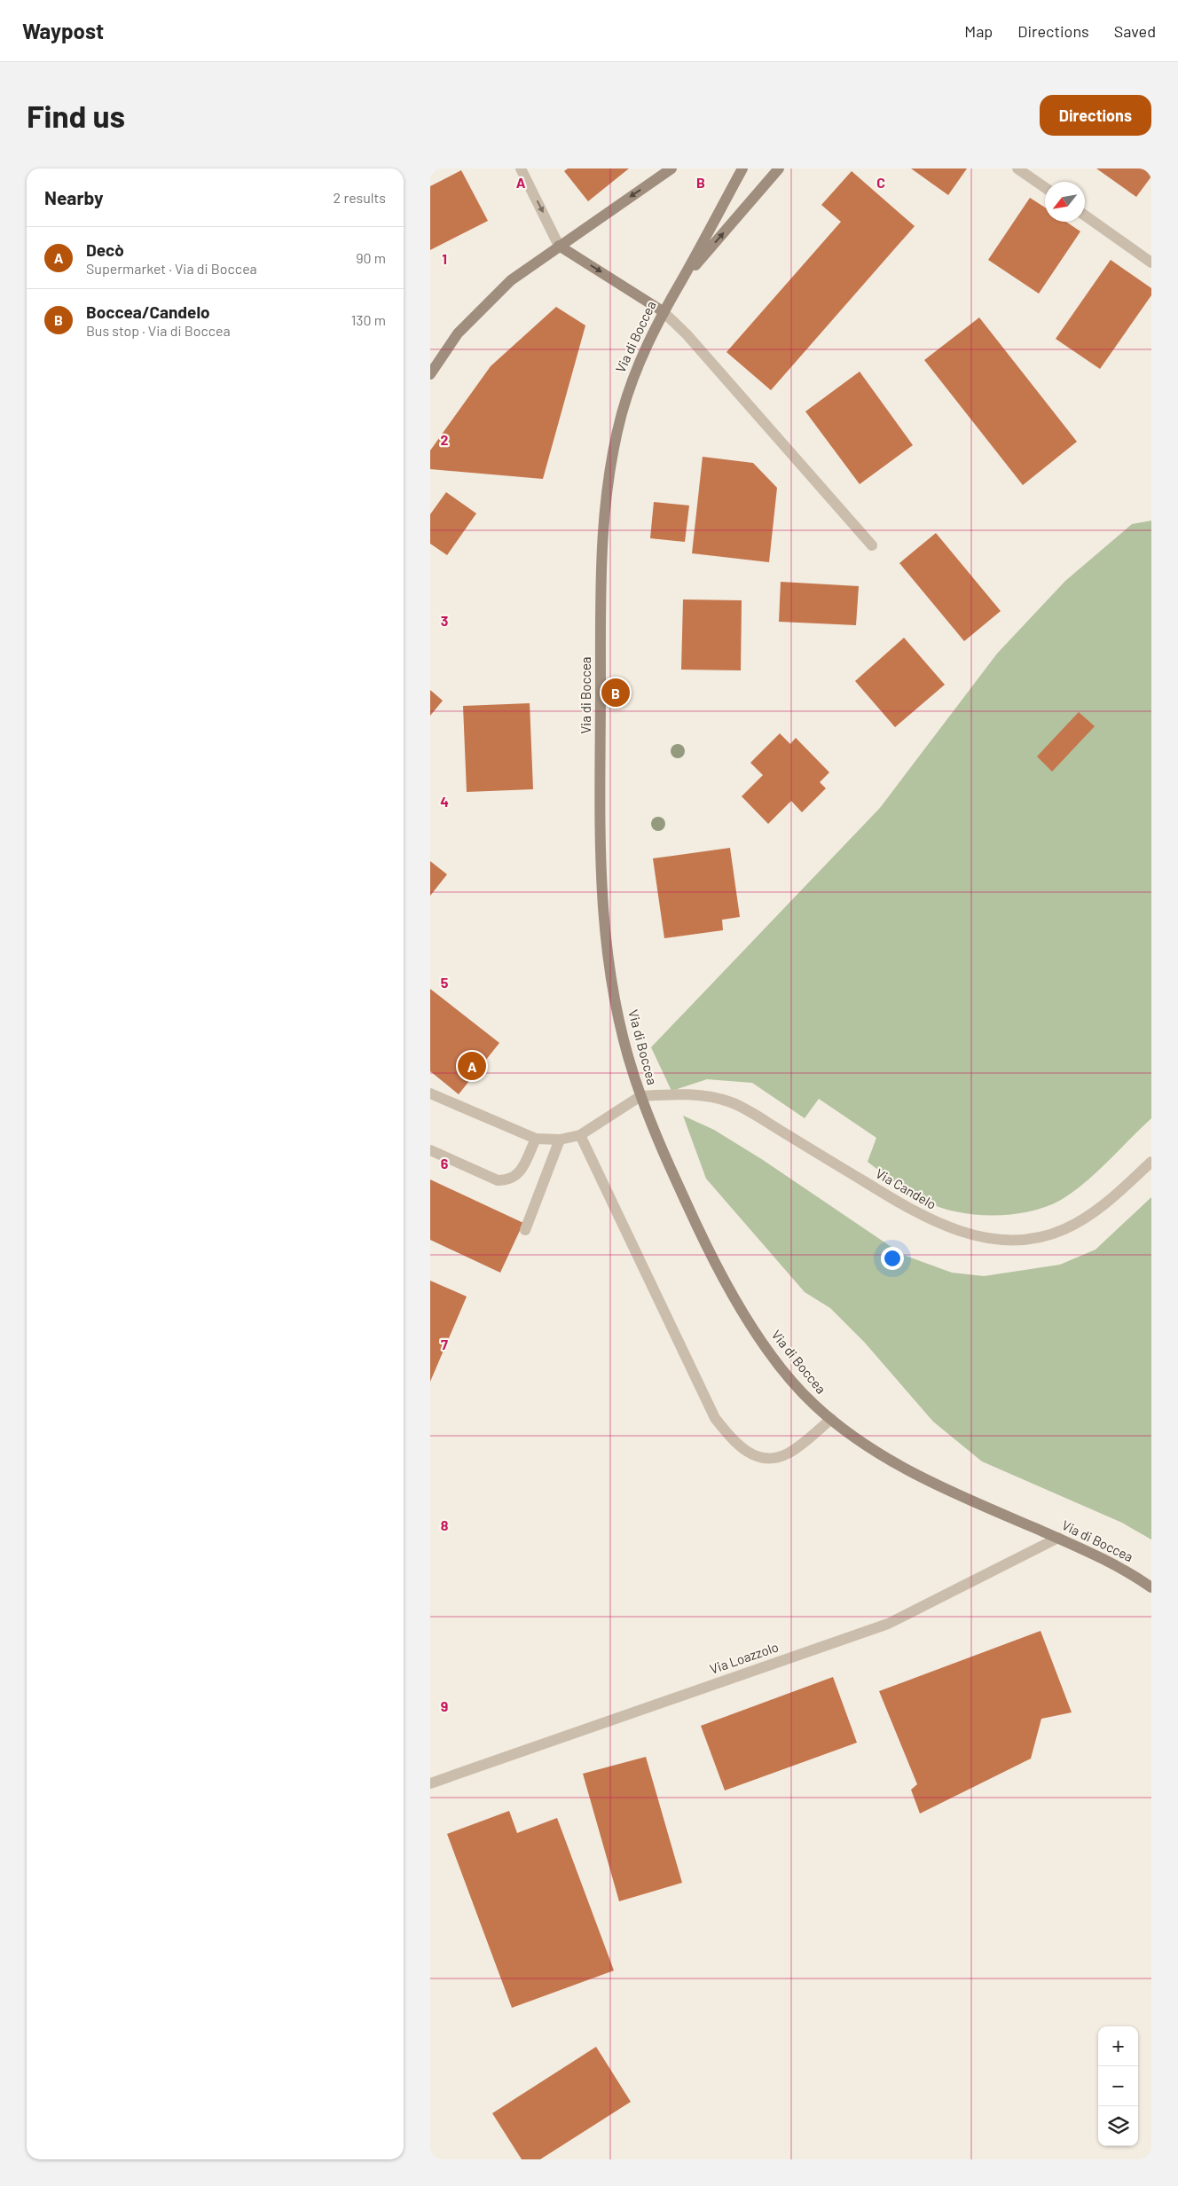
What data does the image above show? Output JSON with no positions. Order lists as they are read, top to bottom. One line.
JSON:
{"streets":{"main road":["Via di Boccea"],"street":["Via Candelo","Via Loazzolo"]},"crossings":[["Via di Boccea","Via Candelo"],["Via di Boccea","Via Loazzolo"]],"north":"bottom left","page":{"header":"Waypost","nav":["Map","Directions","Saved"],"buttons":"Directions","title":"Find us","heading":["Nearby","2 results"],"list":[{"mark":"A","name":"Decò","note":"Supermarket · Via di Boccea","value":"90 m"},{"mark":"B","name":"Boccea/Candelo","note":"Bus stop · Via di Boccea","value":"130 m"}],"pins":["B","A"],"map_buttons":["+","−"]},"grid":{"columns":["A","B","C"],"rows":["1","2","3","4","5","6","7","8","9"]}}
